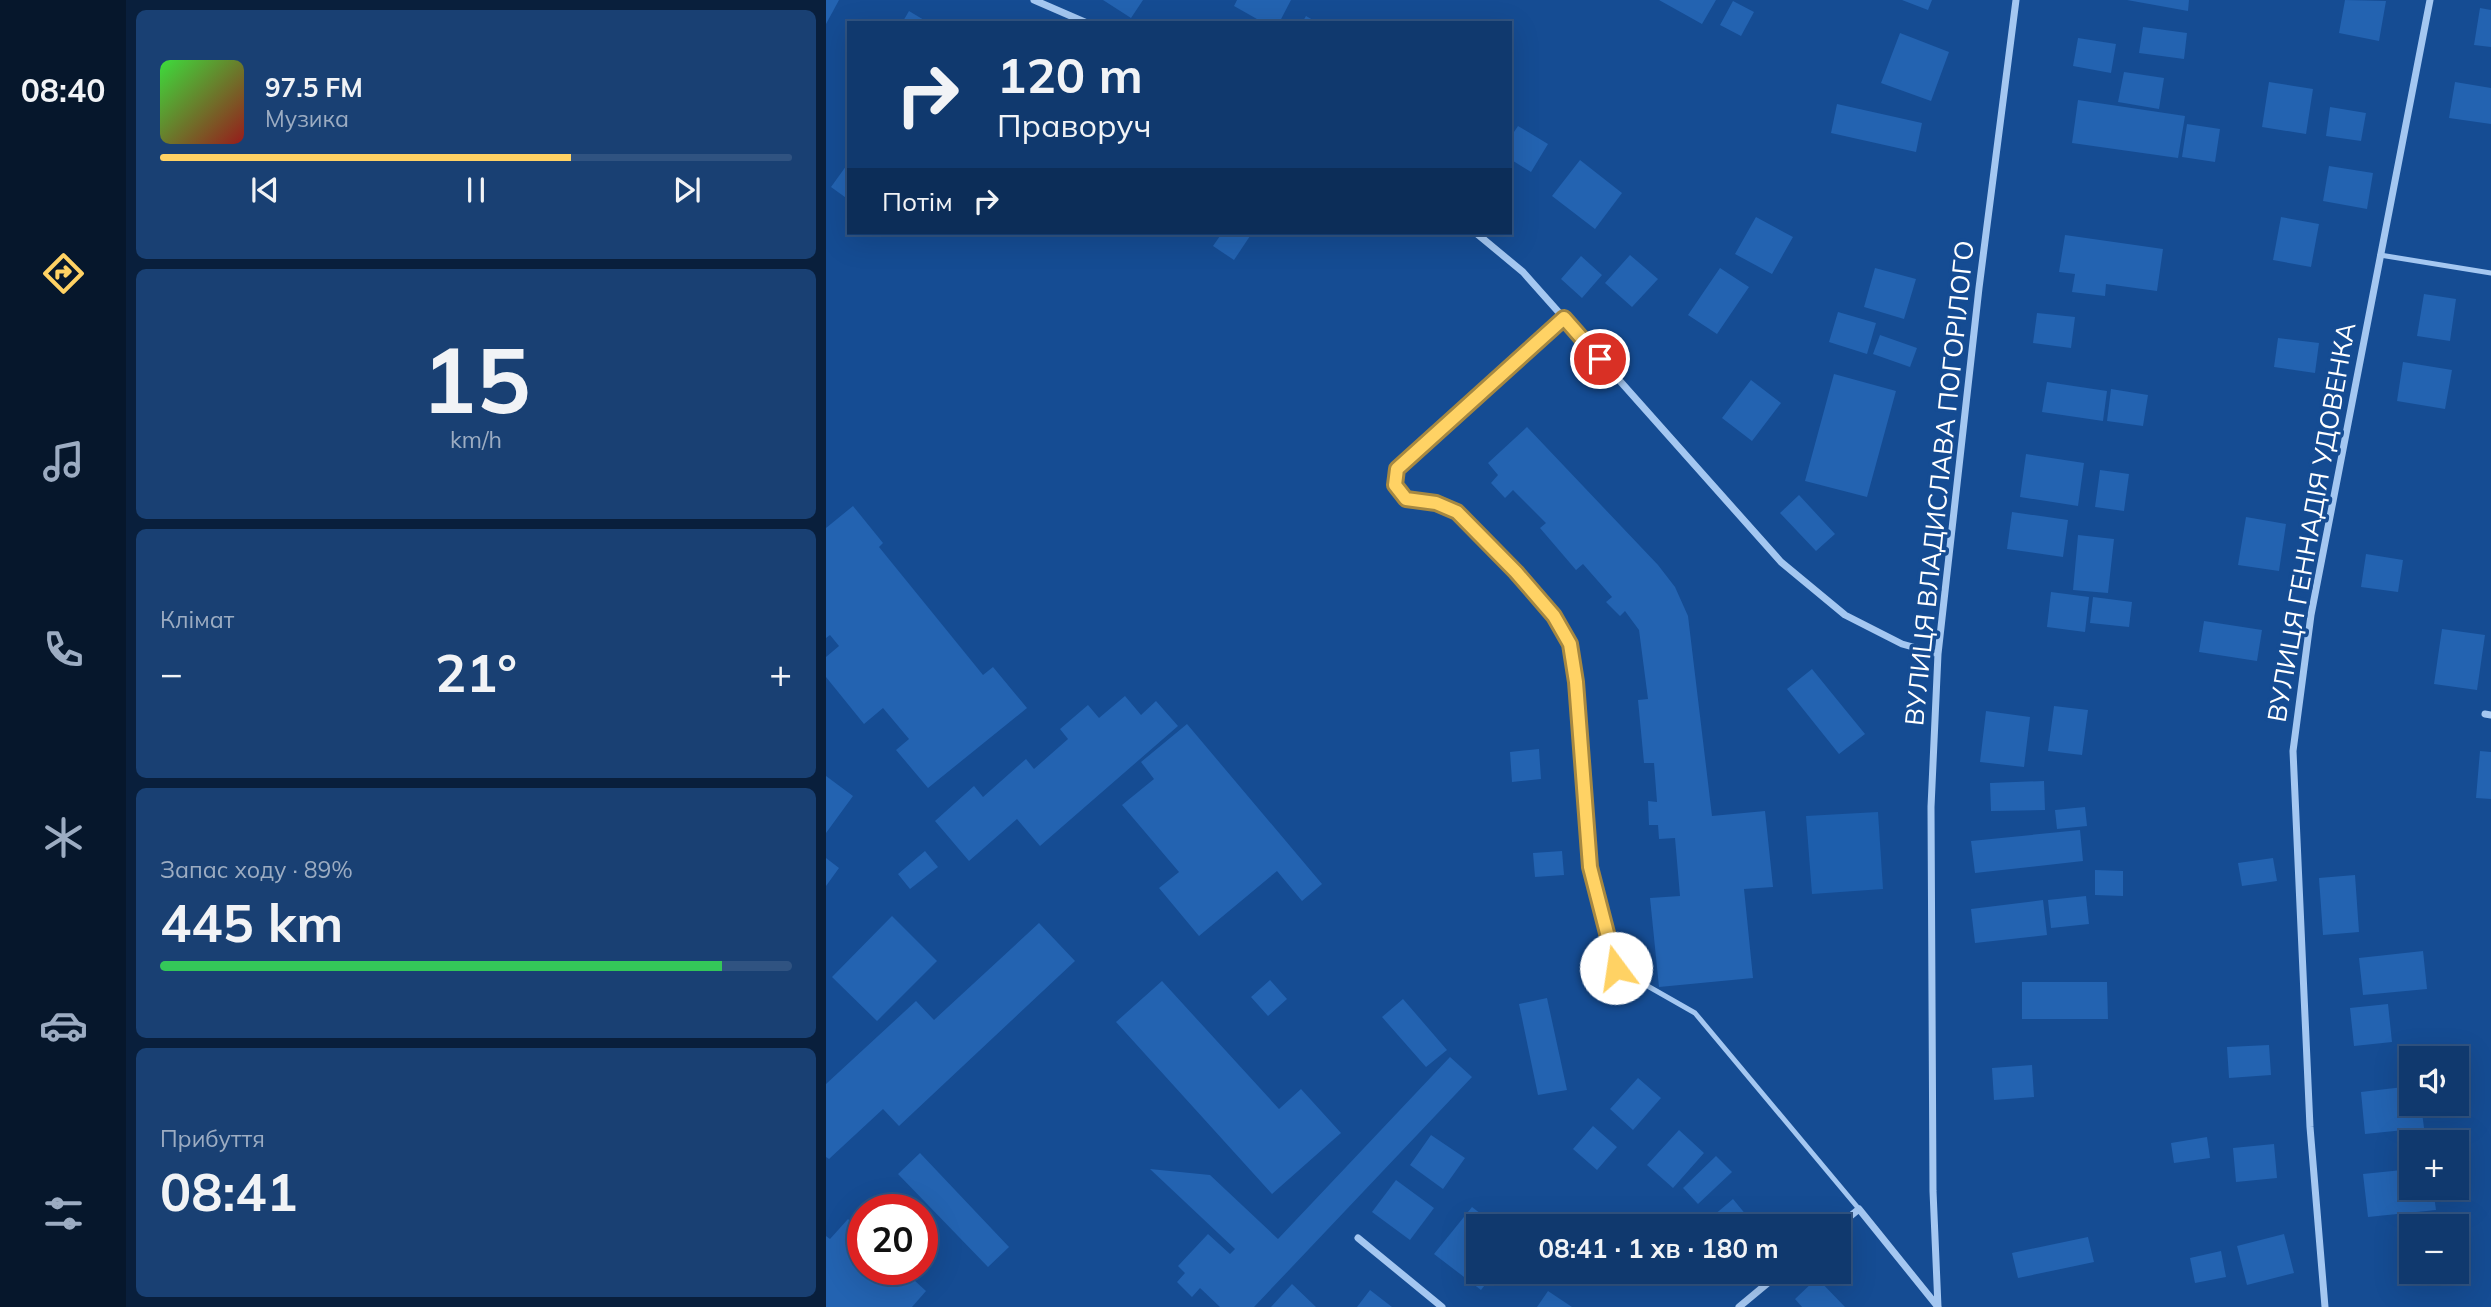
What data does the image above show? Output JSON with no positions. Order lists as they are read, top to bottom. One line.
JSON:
{"streets":{"street":["ВУЛИЦЯ ВЛАДИСЛАВА ПОГОРІЛОГО","ВУЛИЦЯ ГЕННАДІЯ УДОВЕНКА"]},"page":{"tabs":"08:40","turn":["120 m","Праворуч"],"song":["97.5 FM","Музика"],"then":"Потім","tile":[["15","km/h"],"Клімат",["Запас ходу · 89%","445 km"],["Прибуття","08:41"]],"heat":["−","21°","+"],"map_buttons":["+","−"],"limit":"20","trip":"08:41 · 1 хв · 180 m"}}
